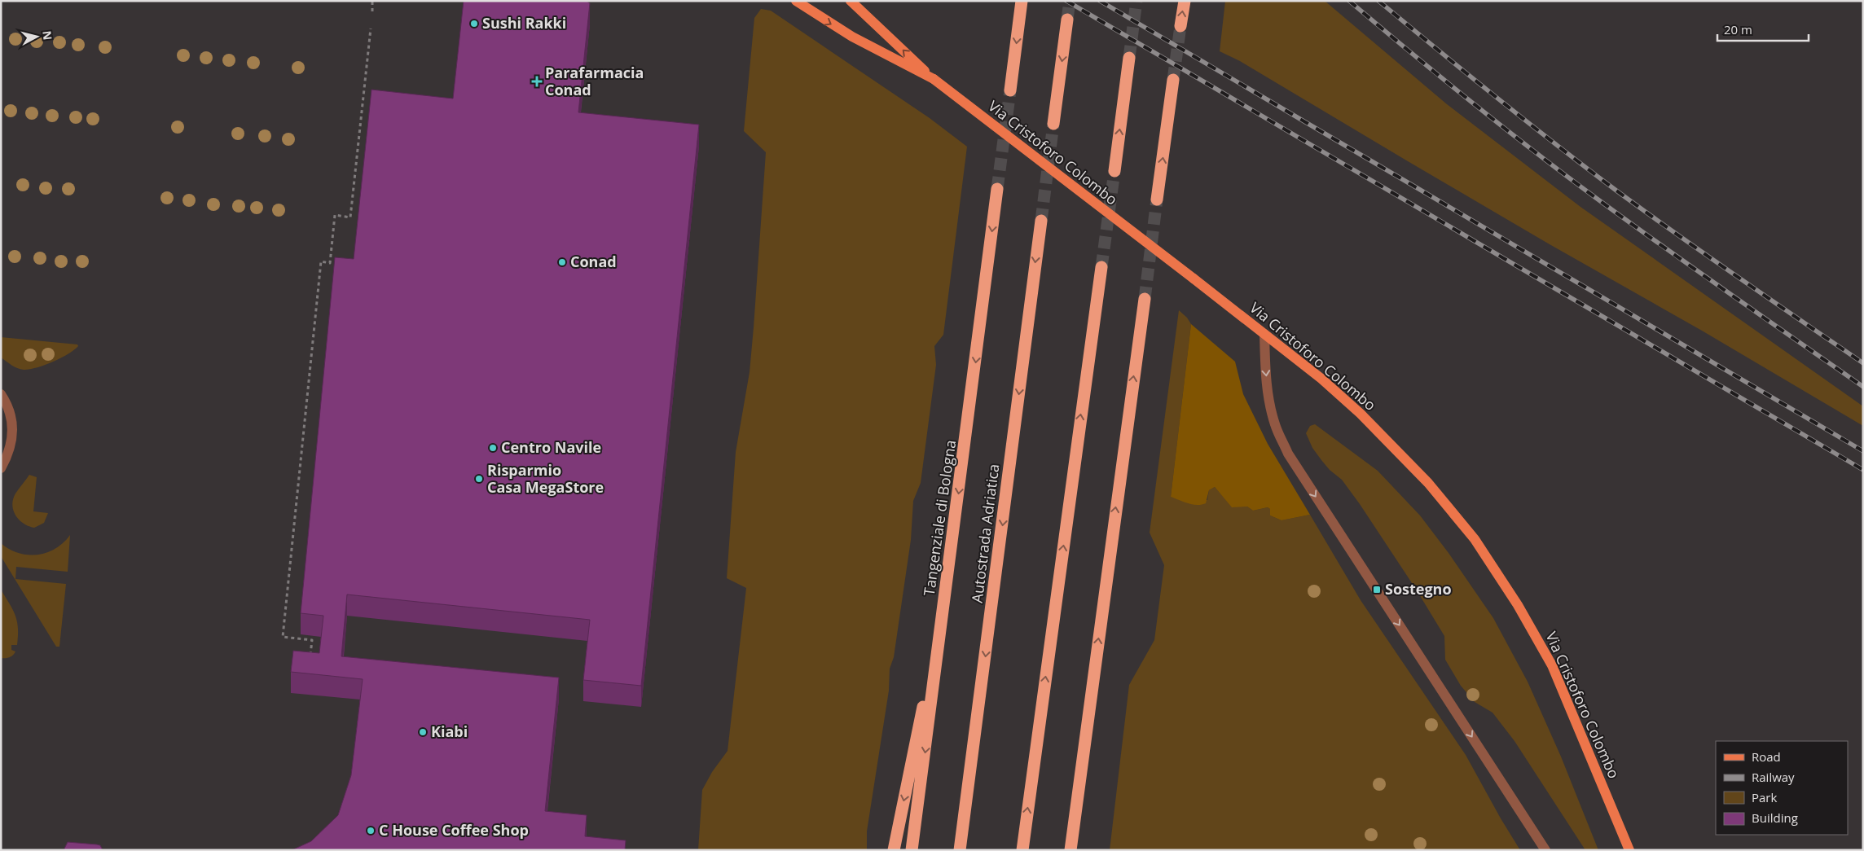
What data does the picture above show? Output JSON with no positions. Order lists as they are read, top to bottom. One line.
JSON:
{"streets":{"highway":["Tangenziale di Bologna","Autostrada Adriatica"],"main road":["Via Cristoforo Colombo"]},"places":{"other":["Sushi Rakki","Conad","Centro Navile","Risparmio Casa MegaStore","Kiabi","C House Coffee Shop"],"health":["Parafarmacia Conad"],"transit":["Sostegno"]},"legend":["Road","Railway","Park","Building"],"scale_bar":"20 m","north":"right"}
